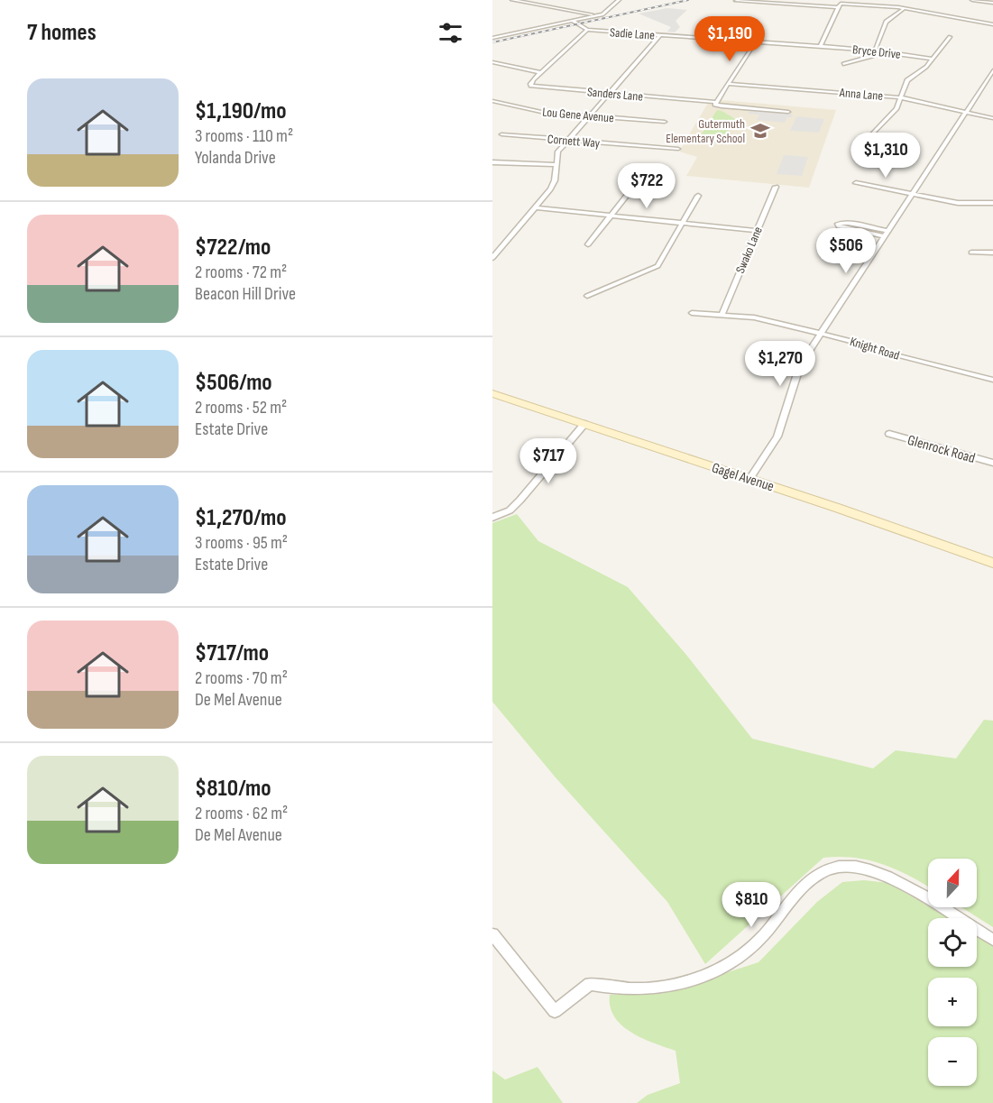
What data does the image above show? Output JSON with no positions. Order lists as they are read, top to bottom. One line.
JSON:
{"streets":{"street":["Sadie Lane","Bryce Drive","Sanders Lane","Anna Lane","Lou Gene Avenue","Cornett Way","Swako Lane","Knight Road","Glenrock Road","Gagel Avenue"]},"crossings":[["Sadie Lane","Bryce Drive"],["Swako Lane","Knight Road"]],"places":{"school or university":["Gutermuth Elementary School"]},"north":"top","page":{"heading":"7 homes","price":["$1,190","$1,310","$722","$506","$1,270","$717","$810"],"list":[{"name":"$1,190/mo","note":"3 rooms · 110 m² · Yolanda Drive"},{"name":"$722/mo","note":"2 rooms · 72 m² · Beacon Hill Drive"},{"name":"$506/mo","note":"2 rooms · 52 m² · Estate Drive"},{"name":"$1,270/mo","note":"3 rooms · 95 m² · Estate Drive"},{"name":"$717/mo","note":"2 rooms · 70 m² · De Mel Avenue"},{"name":"$810/mo","note":"2 rooms · 62 m² · De Mel Avenue"}],"map_buttons":["+","−"]}}
